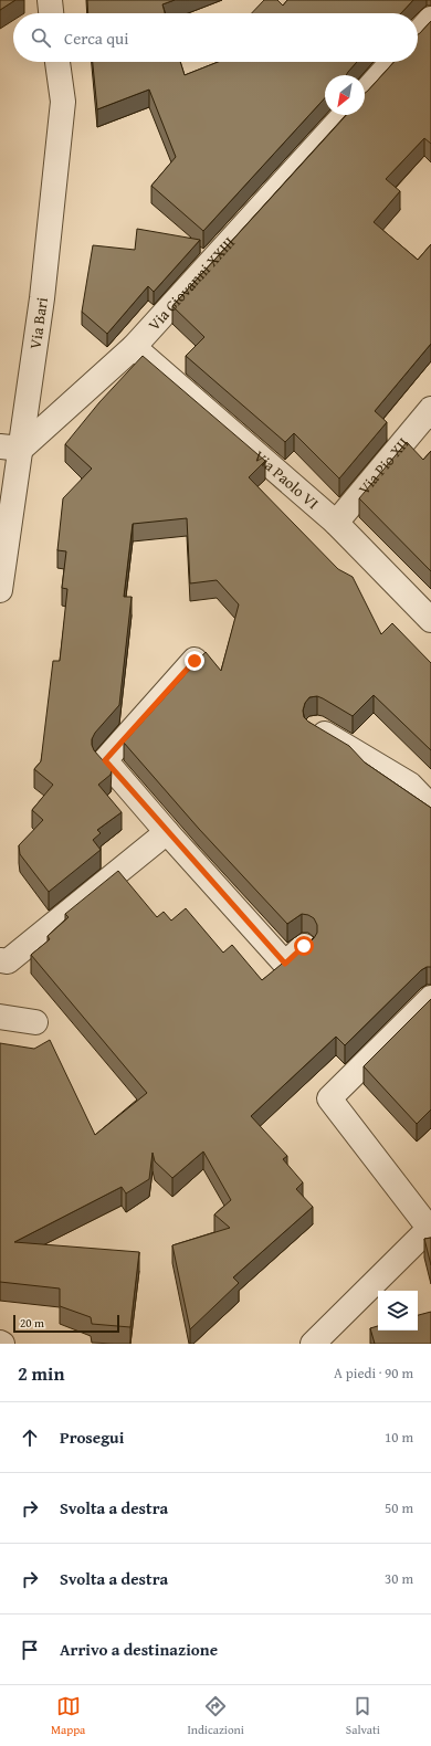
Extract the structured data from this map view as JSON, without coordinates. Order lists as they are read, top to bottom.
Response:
{
  "streets": {
    "street": [
      "Via Giovanni XXIII",
      "Via Bari",
      "Via Pio XII",
      "Via Paolo VI"
    ]
  },
  "crossings": [
    ["Via Giovanni XXIII", "Via Bari"],
    ["Via Giovanni XXIII", "Via Paolo VI"],
    ["Via Pio XII", "Via Paolo VI"]
  ],
  "scale_bar": "20 m",
  "north": "bottom left",
  "page": {
    "search": "Cerca qui",
    "scale": "20 m",
    "heading": ["2 min", "A piedi · 90 m"],
    "list": [
      ["Prosegui", "10 m"],
      ["Svolta a destra", "50 m"],
      ["Svolta a destra", "30 m"],
      "Arrivo a destinazione"
    ],
    "nav": ["Mappa", "Indicazioni", "Salvati"]
  }
}
